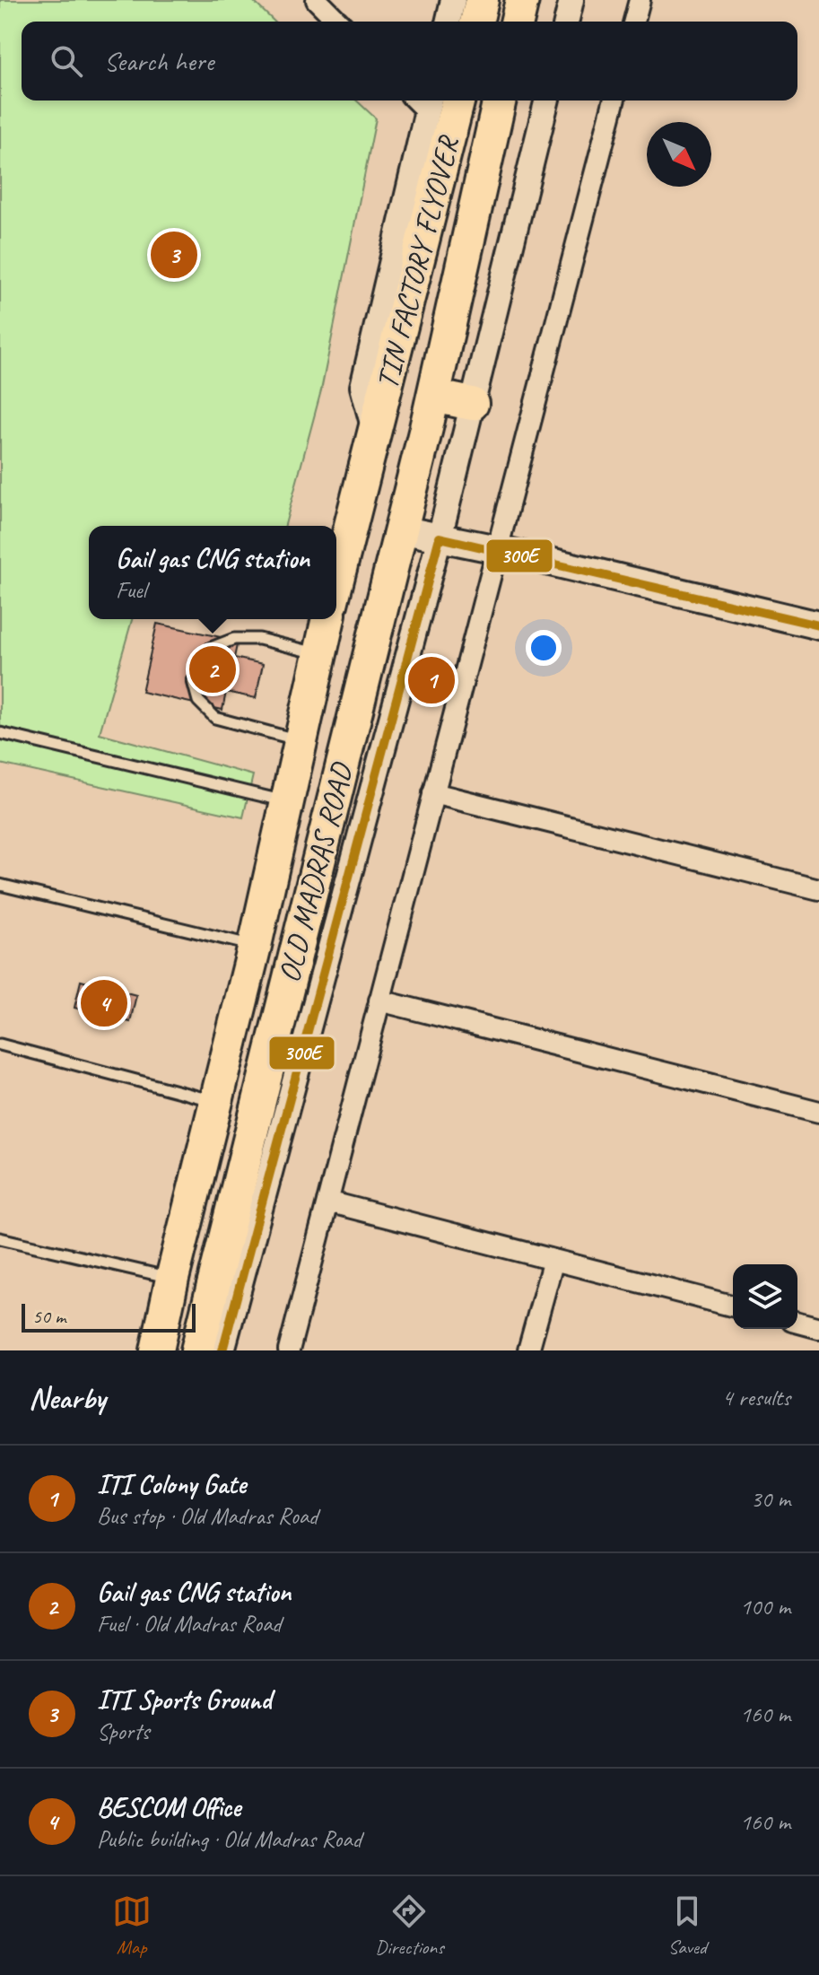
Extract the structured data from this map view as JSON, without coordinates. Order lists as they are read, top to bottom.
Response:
{
  "streets": {
    "highway": ["TIN FACTORY FLYOVER", "OLD MADRAS ROAD"]
  },
  "crossings": [
    ["TIN FACTORY FLYOVER", "OLD MADRAS ROAD"]
  ],
  "lines": ["transit line 300E"],
  "scale_bar": "50 m",
  "north": "bottom right",
  "page": {
    "search": "Search here",
    "pins": [
      "3",
      "2",
      "1",
      "4"
    ],
    "popup": ["Gail gas CNG station", "Fuel"],
    "scale": "50 m",
    "heading": ["Nearby", "4 results"],
    "list": [
      {
        "mark": "1",
        "name": "ITI Colony Gate",
        "note": "Bus stop · Old Madras Road",
        "value": "30 m"
      },
      {
        "mark": "2",
        "name": "Gail gas CNG station",
        "note": "Fuel · Old Madras Road",
        "value": "100 m"
      },
      {
        "mark": "3",
        "name": "ITI Sports Ground",
        "note": "Sports",
        "value": "160 m"
      },
      {
        "mark": "4",
        "name": "BESCOM Office",
        "note": "Public building · Old Madras Road",
        "value": "160 m"
      }
    ],
    "nav": ["Map", "Directions", "Saved"]
  }
}
